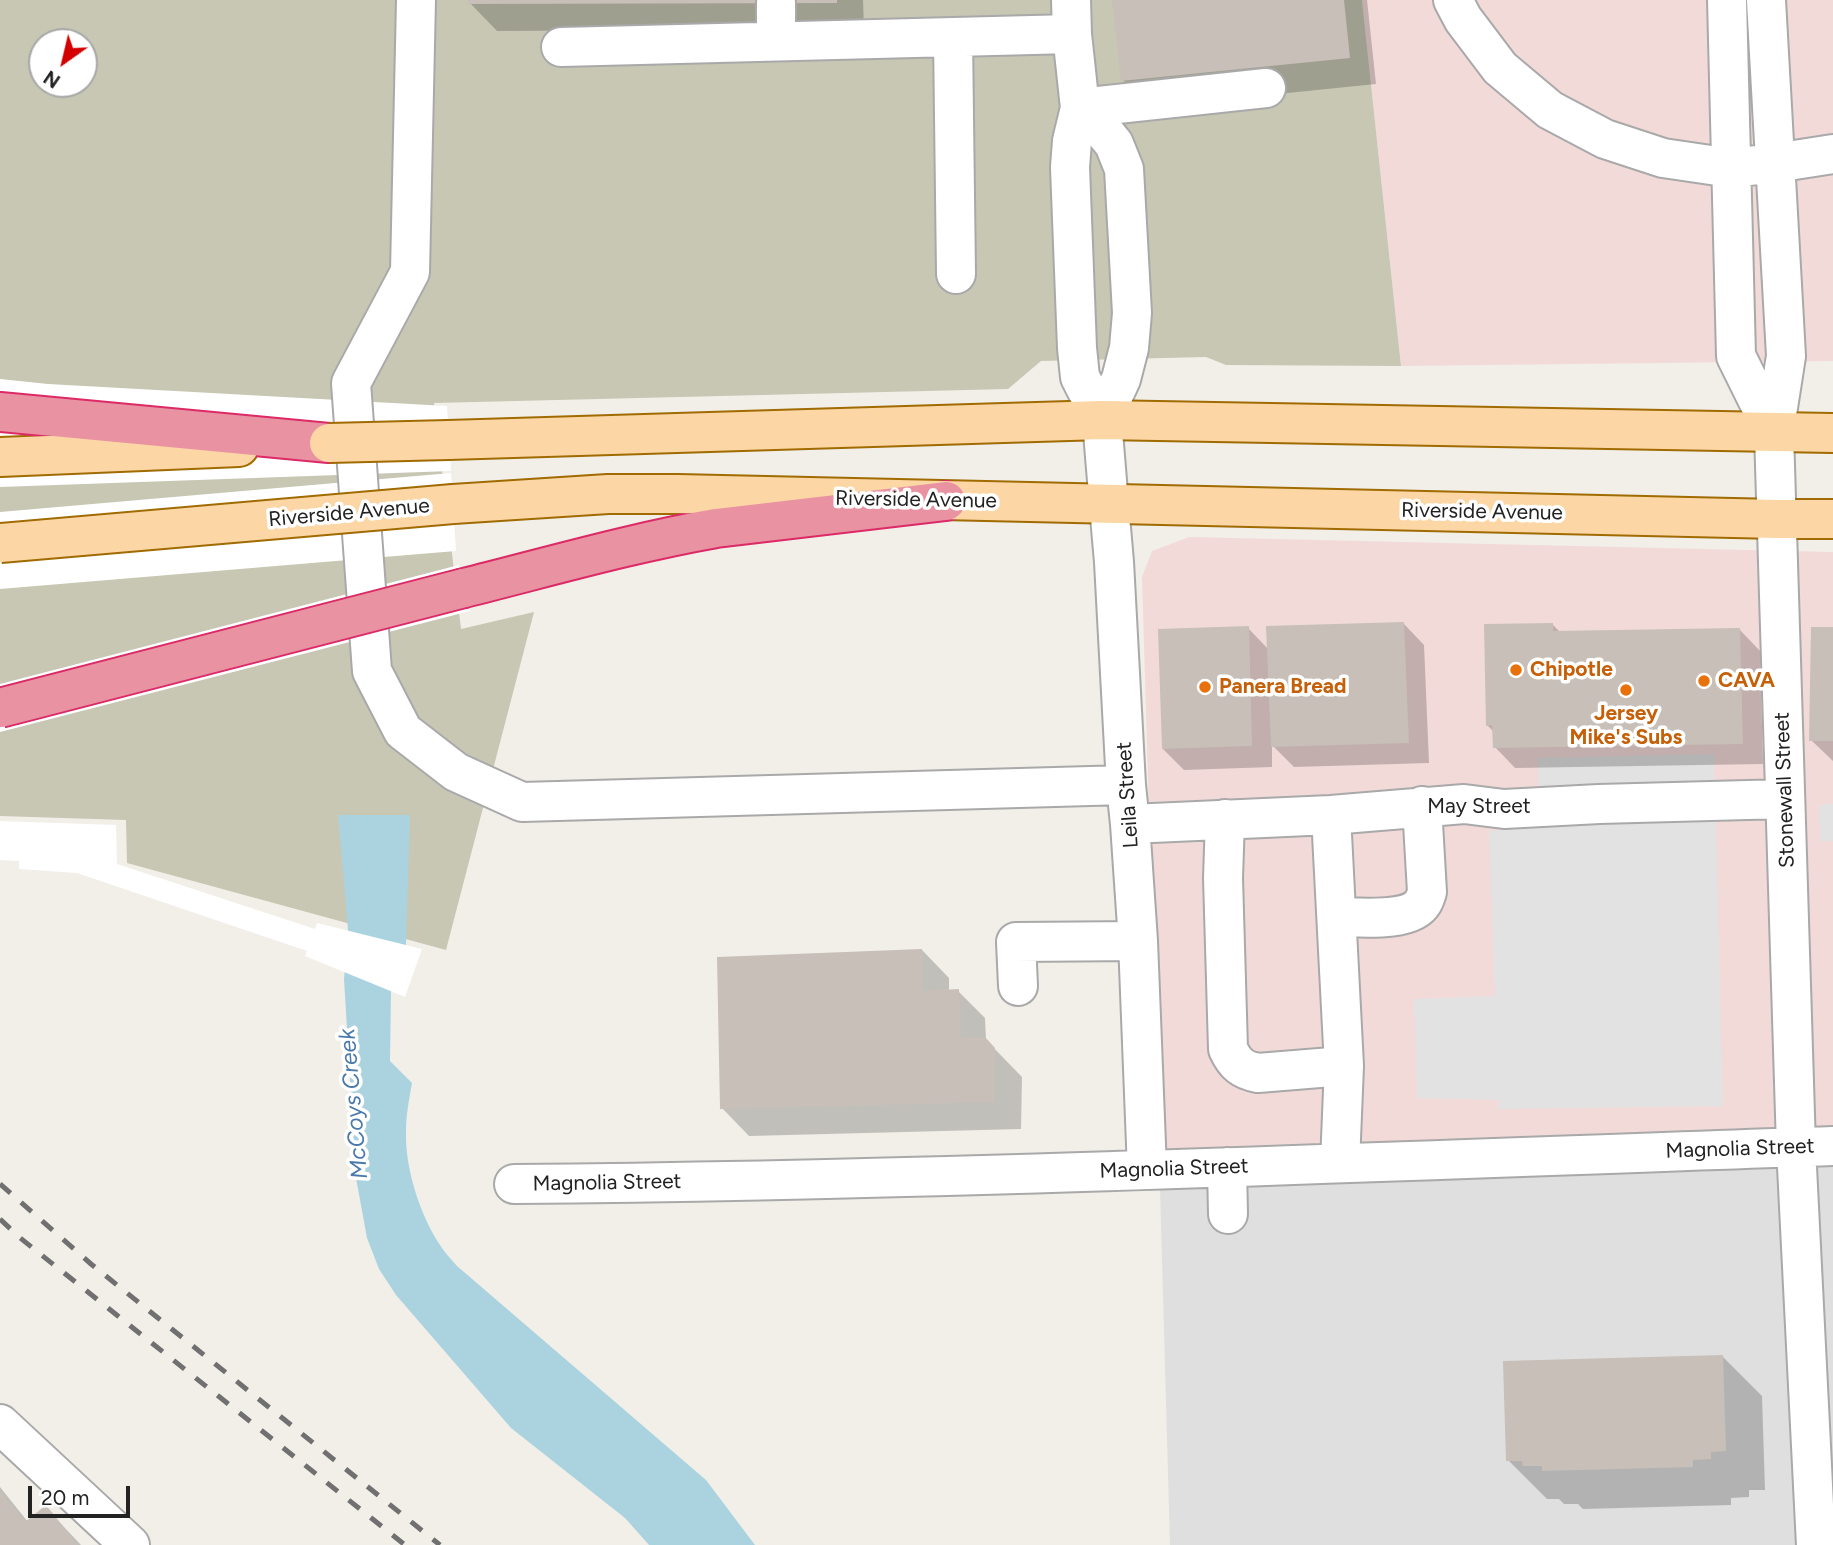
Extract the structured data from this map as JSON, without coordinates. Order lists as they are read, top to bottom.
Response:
{
  "streets": {
    "main road": ["Riverside Avenue"],
    "street": [
      "Stonewall Street",
      "Leila Street",
      "May Street",
      "Magnolia Street"
    ]
  },
  "crossings": [
    ["Riverside Avenue", "Stonewall Street"],
    ["Riverside Avenue", "Leila Street"],
    ["Stonewall Street", "May Street"],
    ["Stonewall Street", "Magnolia Street"],
    ["Leila Street", "May Street"],
    ["Leila Street", "Magnolia Street"]
  ],
  "water": ["McCoys Creek"],
  "places": [
    "Chipotle",
    "CAVA",
    "Panera Bread",
    "Jersey Mike's Subs"
  ],
  "scale_bar": "20 m",
  "north": "bottom left"
}
